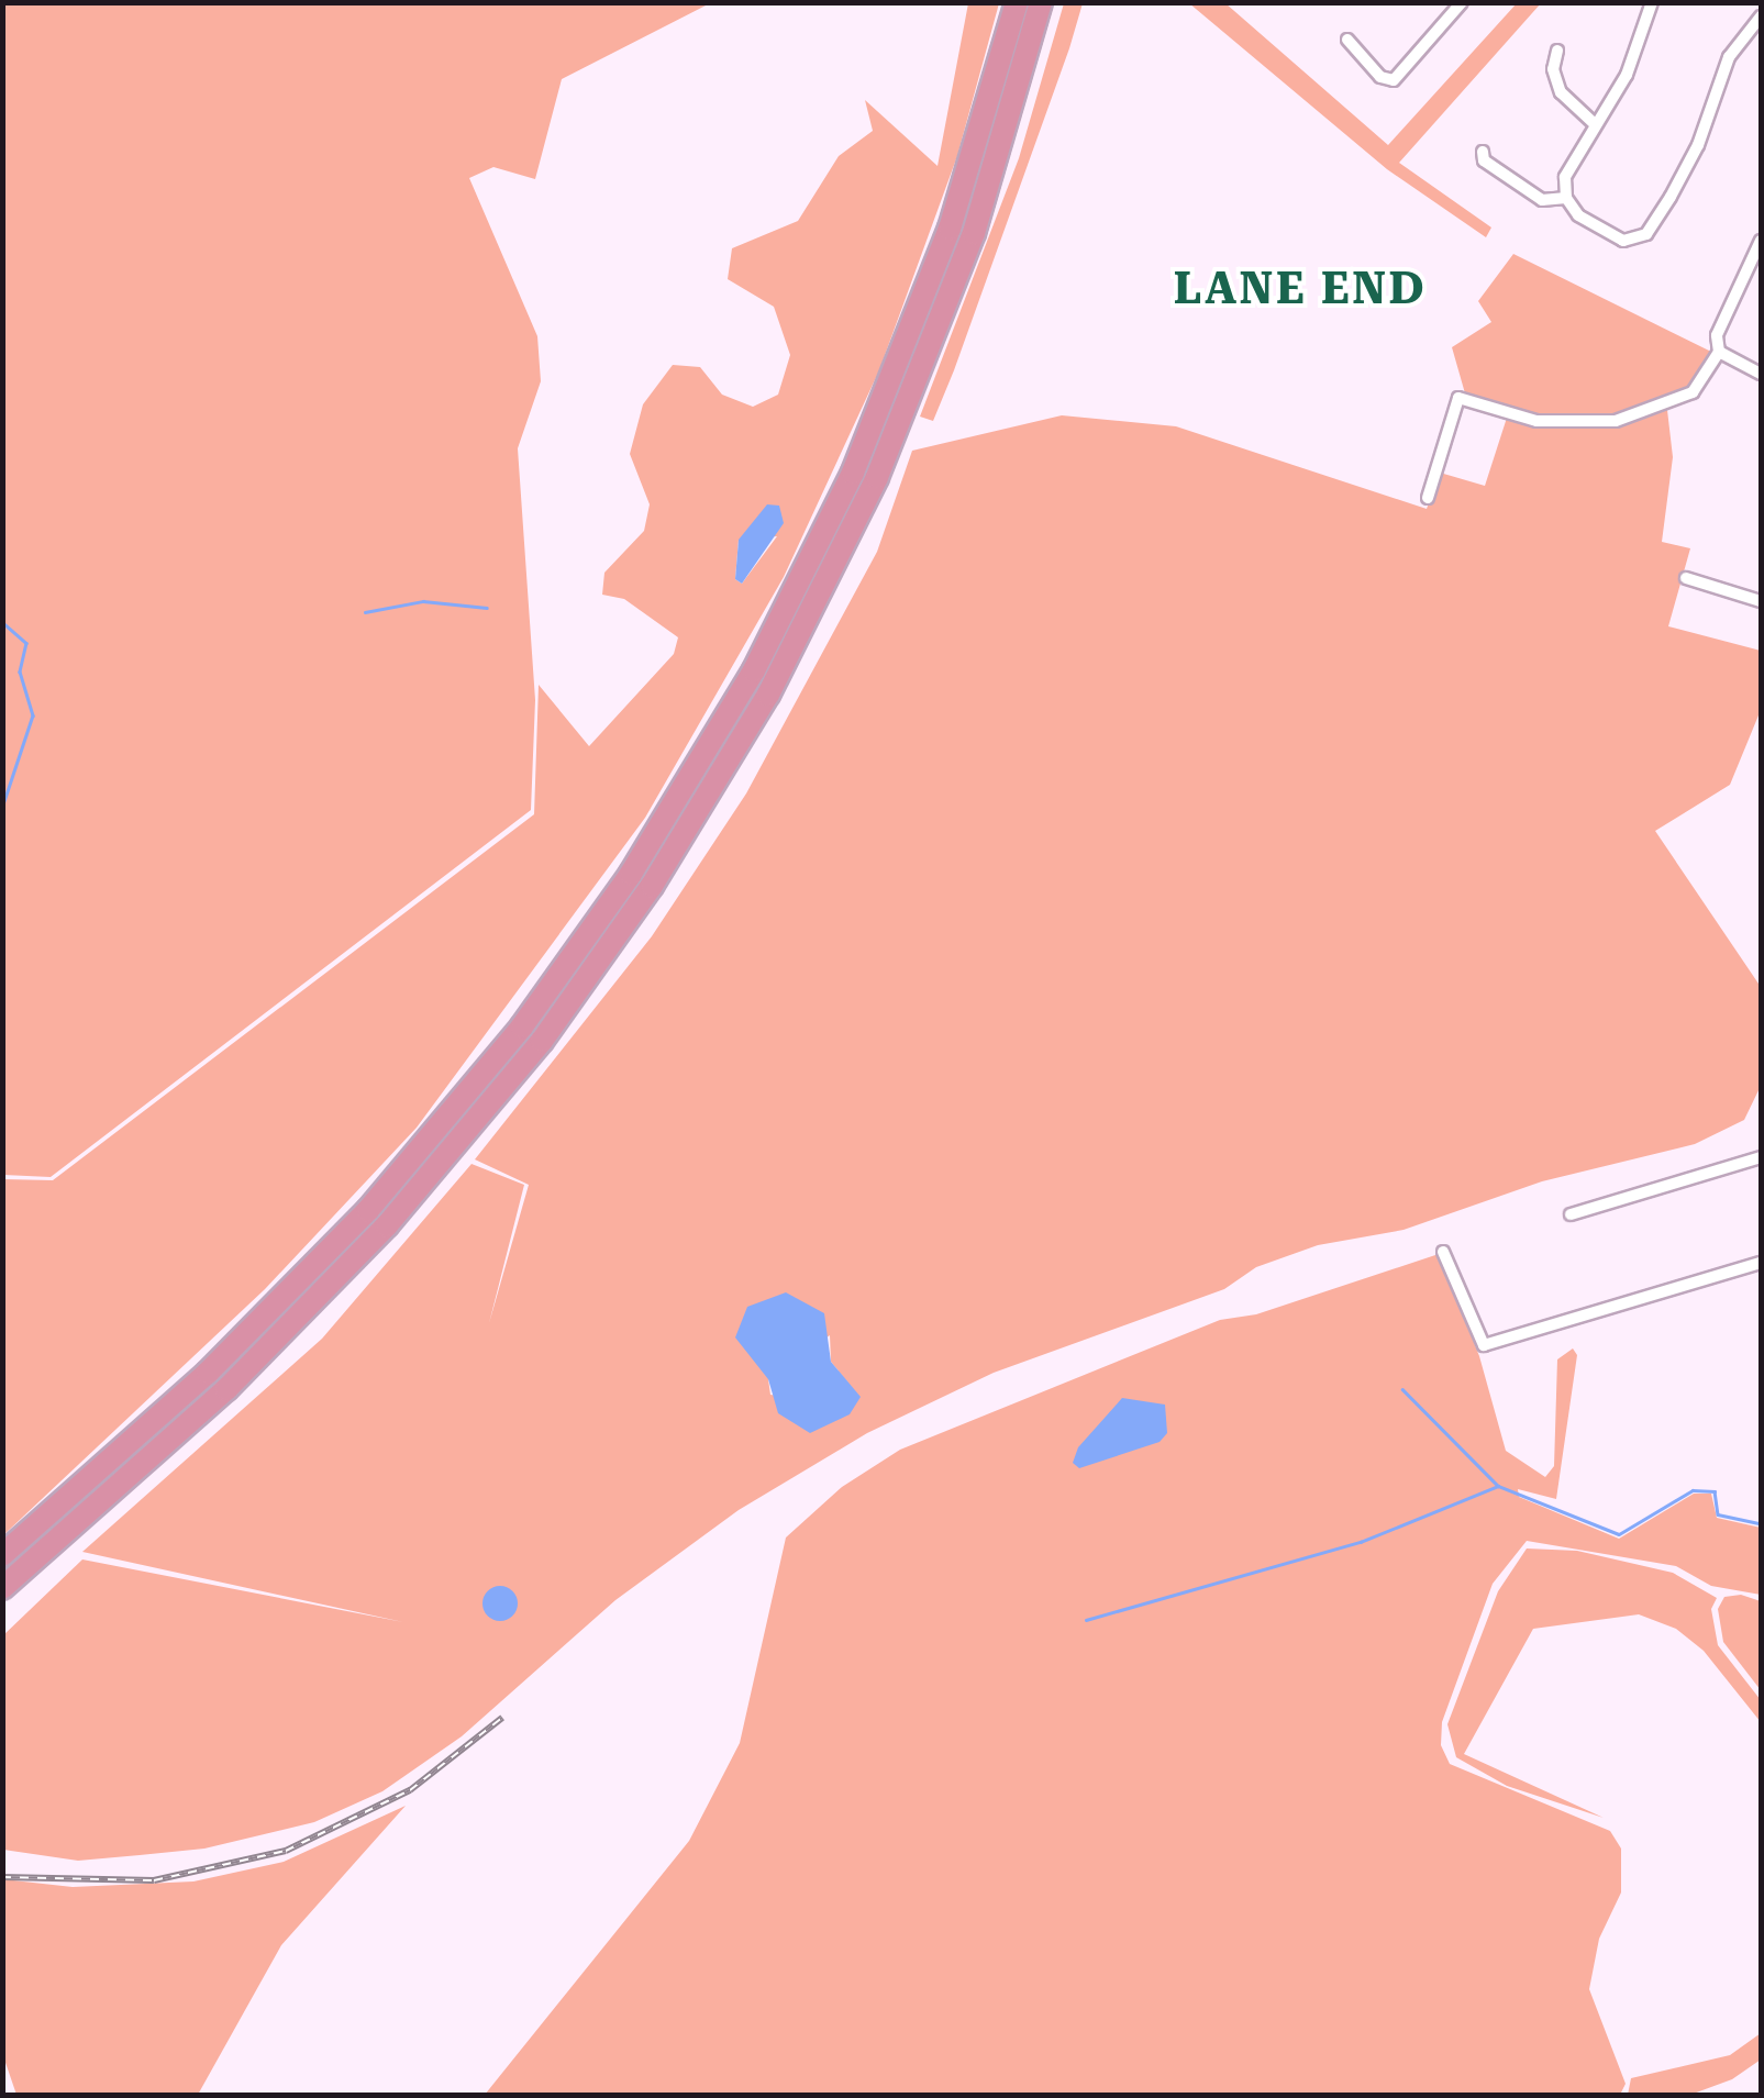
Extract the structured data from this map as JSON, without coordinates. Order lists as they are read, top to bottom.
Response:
{
  "districts": ["LANE END"]
}
